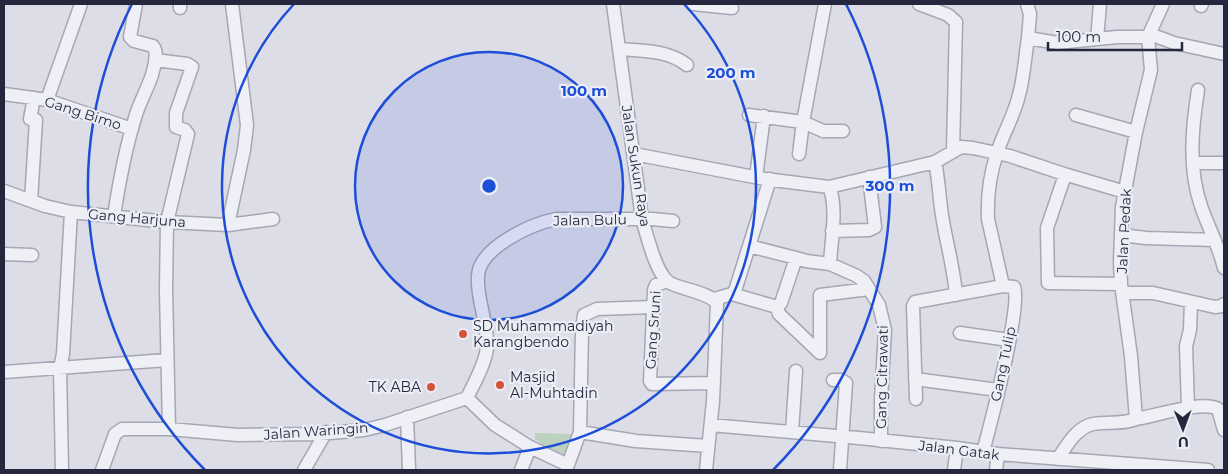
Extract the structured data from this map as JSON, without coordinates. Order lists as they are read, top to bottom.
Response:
{
  "streets": {
    "street": [
      "Gang Bimo",
      "Jalan Sukun Raya",
      "Gang Harjuna",
      "Jalan Bulu",
      "Jalan Pedak",
      "Gang Sruni",
      "Gang Tulip",
      "Gang Citrawati",
      "Jalan Waringin",
      "Jalan Gatak"
    ]
  },
  "crossings": [
    ["Jalan Sukun Raya", "Jalan Bulu"],
    ["Jalan Sukun Raya", "Gang Sruni"],
    ["Jalan Bulu", "Jalan Waringin"],
    ["Gang Tulip", "Jalan Gatak"],
    ["Gang Citrawati", "Jalan Gatak"]
  ],
  "places": ["SD Muhammadiyah Karangbendo", "Masjid Al-Muhtadin", "TK ABA"],
  "scale_bar": "100 m",
  "north": "bottom",
  "rings": ["200 m", "100 m", "300 m"]
}
